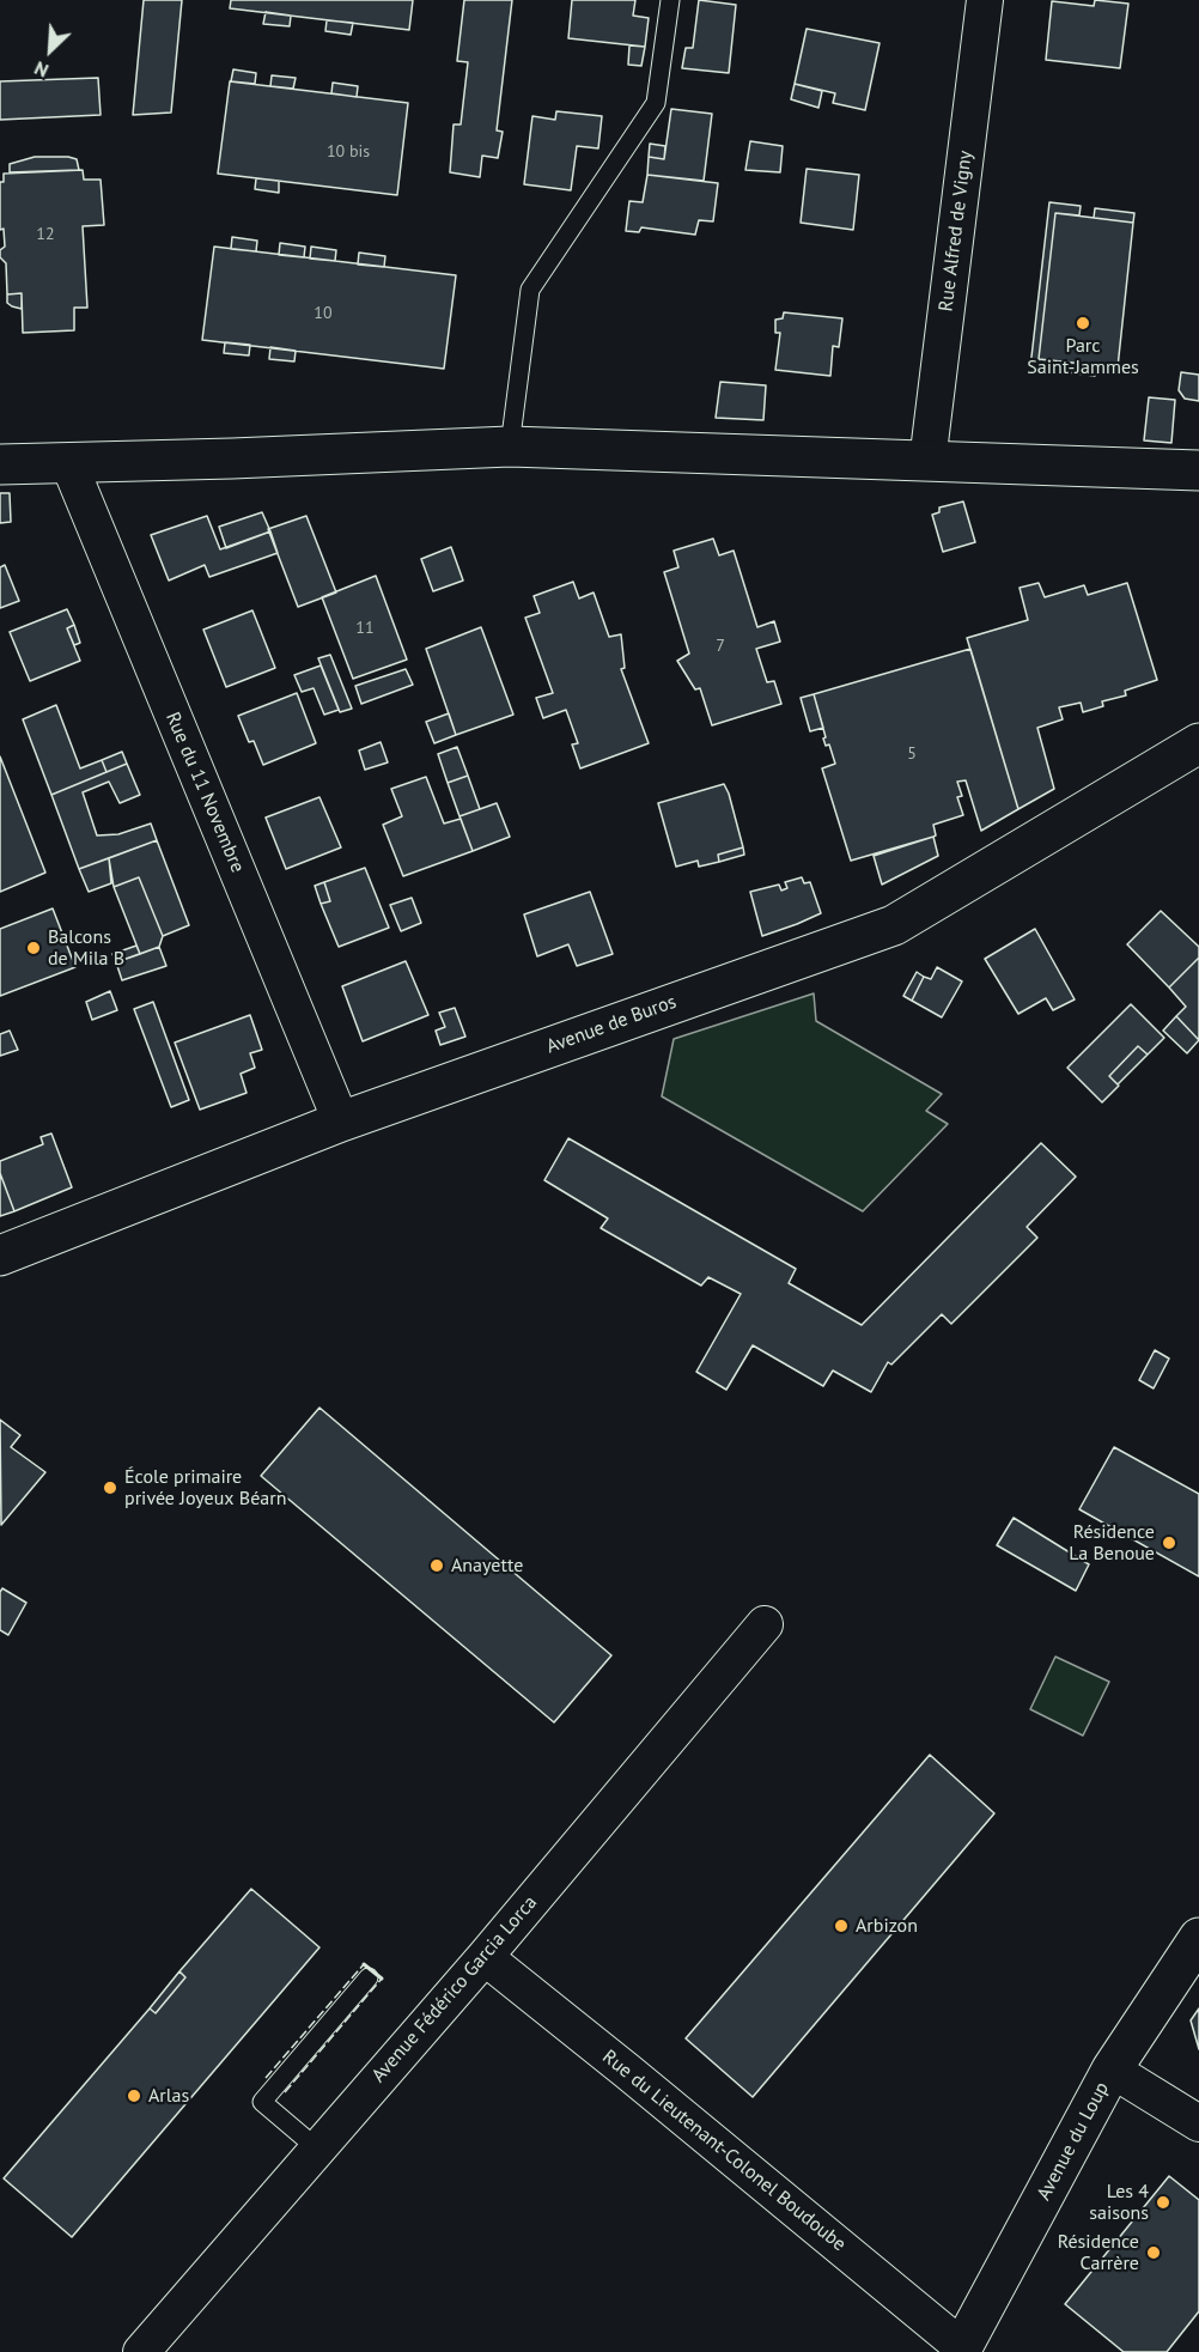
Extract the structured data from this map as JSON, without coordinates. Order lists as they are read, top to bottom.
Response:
{
  "streets": {
    "street": [
      "Rue Alfred de Vigny",
      "Rue du 11 Novembre",
      "Avenue de Buros",
      "Avenue Fédérico Garcia Lorca",
      "Avenue du Loup",
      "Rue du Lieutenant-Colonel Boudoube"
    ]
  },
  "crossings": [
    ["Rue du 11 Novembre", "Avenue de Buros"],
    ["Avenue Fédérico Garcia Lorca", "Rue du Lieutenant-Colonel Boudoube"],
    ["Avenue du Loup", "Rue du Lieutenant-Colonel Boudoube"]
  ],
  "places": [
    "Parc Saint-Jammes",
    "Balcons de Mila B",
    "École primaire privée Joyeux Béarn",
    "Résidence La Benoue",
    "Anayette",
    "Arbizon",
    "Arlas",
    "Les 4 saisons",
    "Résidence Carrère"
  ],
  "house_numbers": [
    "10 bis",
    "12",
    "10",
    "11",
    "7",
    "5"
  ],
  "north": "bottom left"
}
